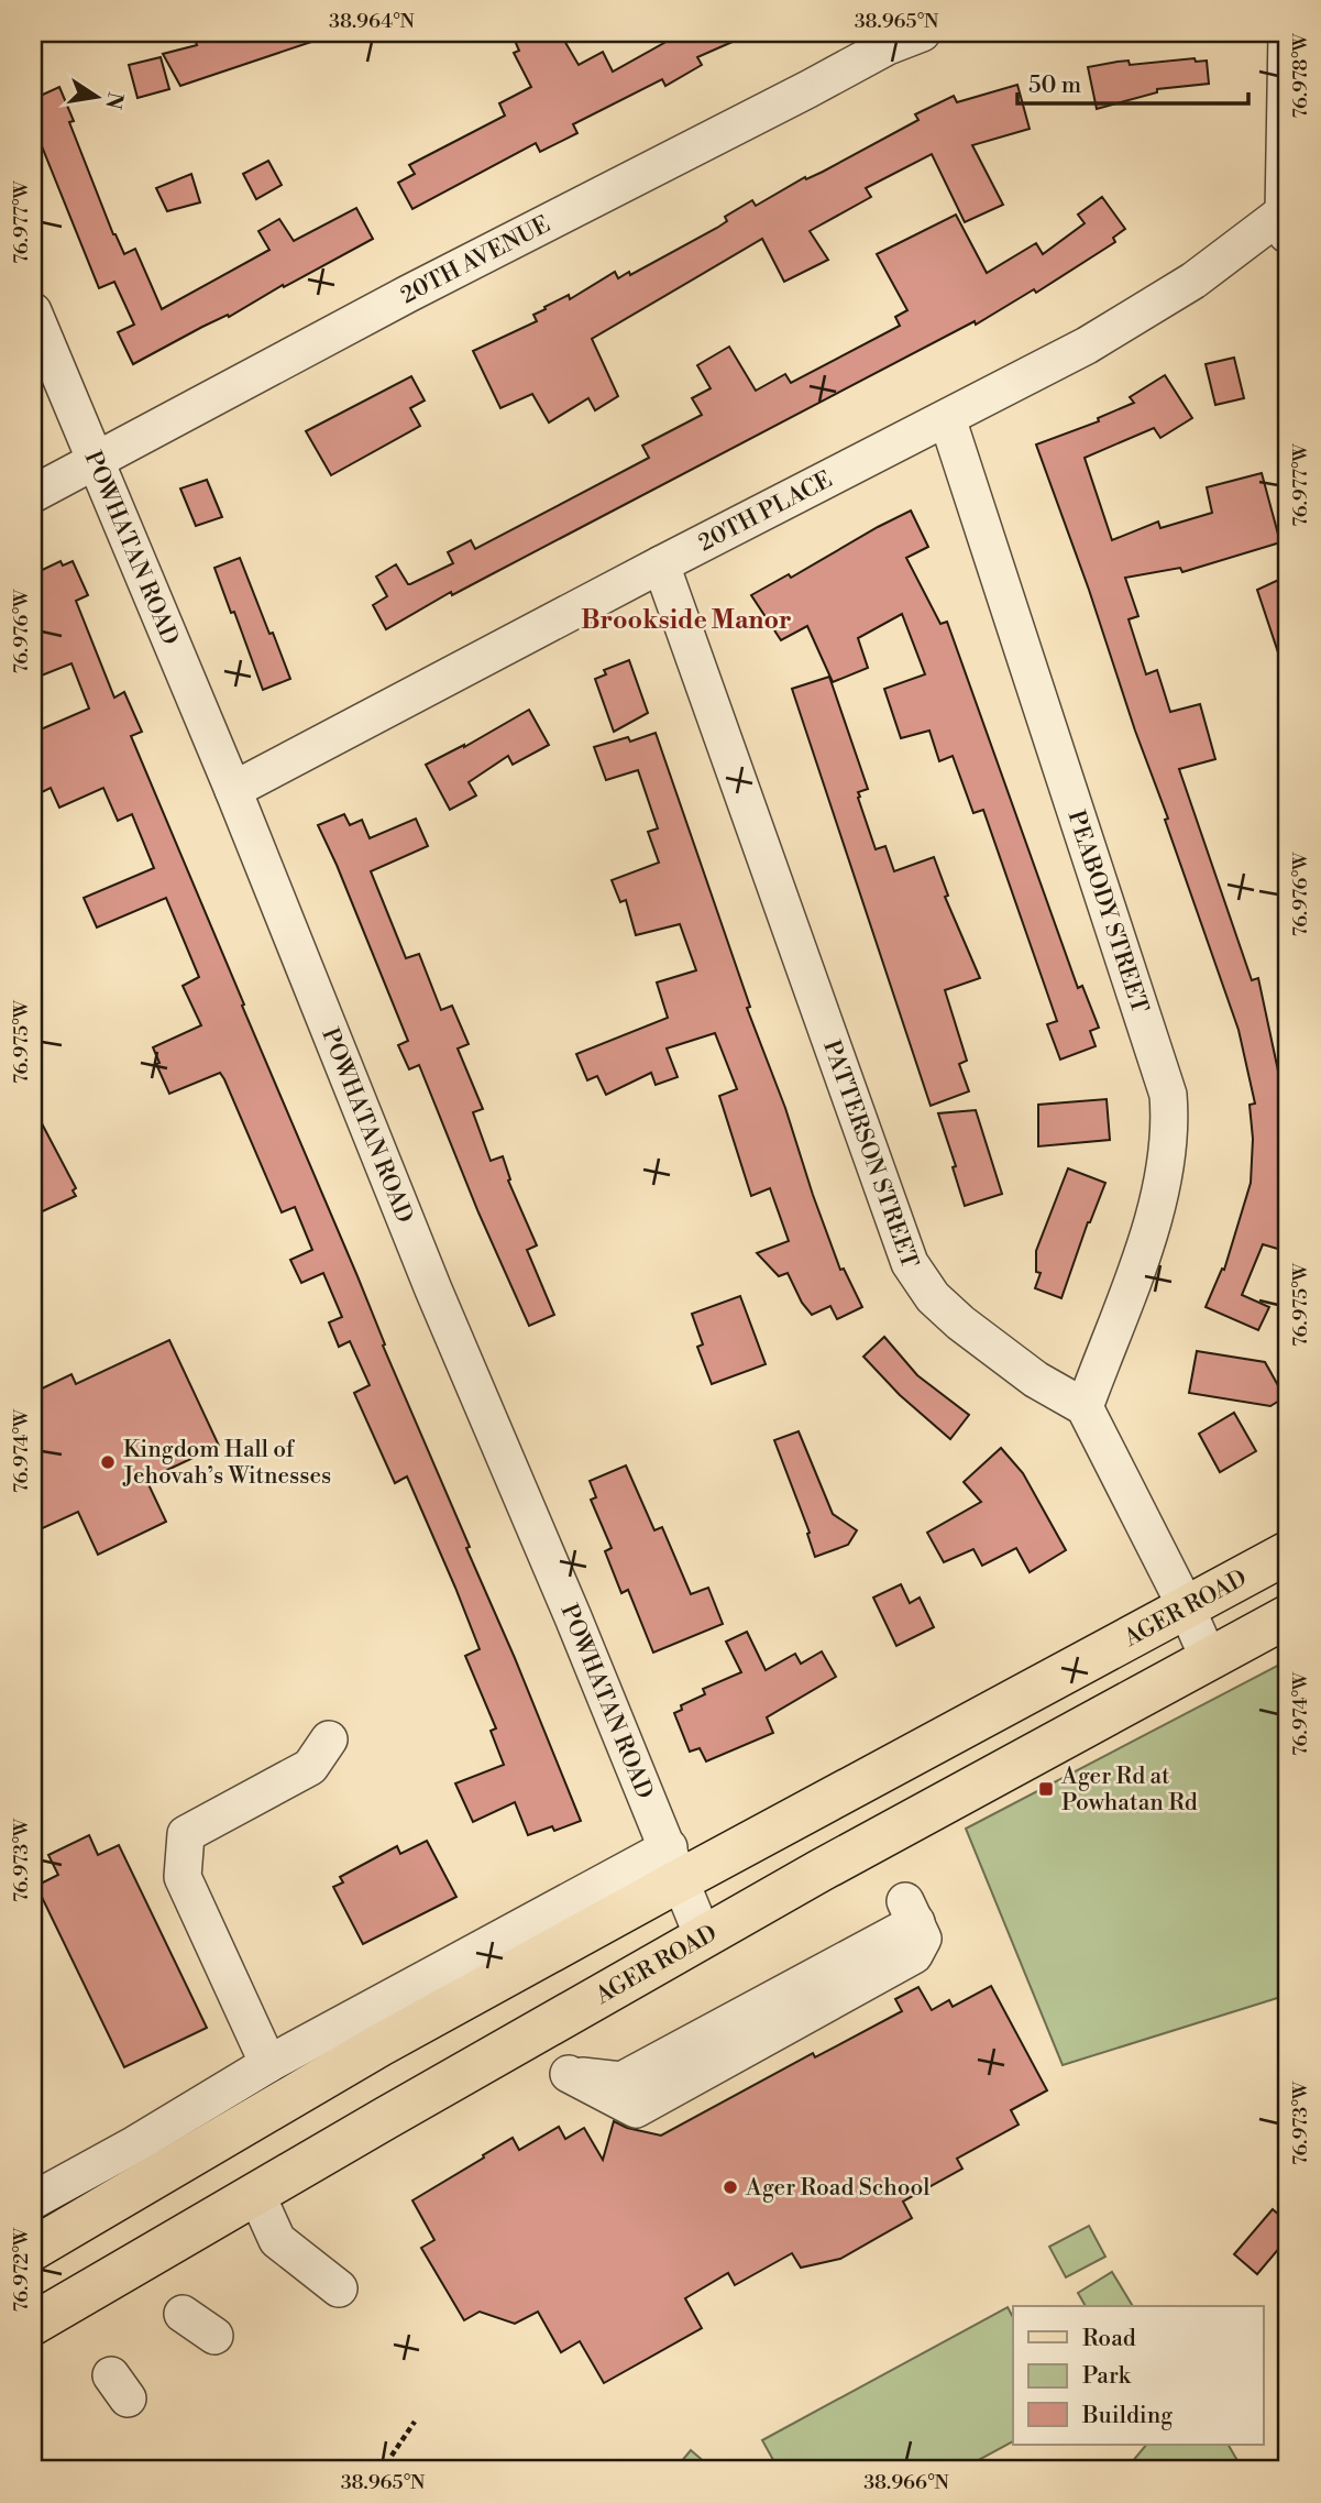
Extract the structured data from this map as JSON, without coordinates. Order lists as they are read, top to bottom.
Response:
{
  "streets": {
    "main road": ["AGER ROAD"],
    "street": [
      "20TH AVENUE",
      "20TH PLACE",
      "POWHATAN ROAD",
      "PEABODY STREET",
      "PATTERSON STREET"
    ]
  },
  "crossings": [
    ["20TH AVENUE", "POWHATAN ROAD"],
    ["20TH PLACE", "POWHATAN ROAD"],
    ["20TH PLACE", "PEABODY STREET"],
    ["20TH PLACE", "PATTERSON STREET"],
    ["POWHATAN ROAD", "AGER ROAD"],
    ["PEABODY STREET", "PATTERSON STREET"]
  ],
  "districts": ["Brookside Manor"],
  "places": {
    "other": ["Kingdom Hall of Jehovah’s Witnesses", "Ager Road School"],
    "transit": ["Ager Rd at Powhatan Rd"]
  },
  "legend": ["Road", "Park", "Building"],
  "scale_bar": "50 m",
  "north": "right",
  "coordinates": [
    "38.964°N",
    "38.965°N",
    "76.978°W",
    "76.977°W",
    "76.976°W",
    "76.975°W",
    "76.974°W",
    "76.973°W",
    "76.972°W",
    "38.966°N"
  ]
}
